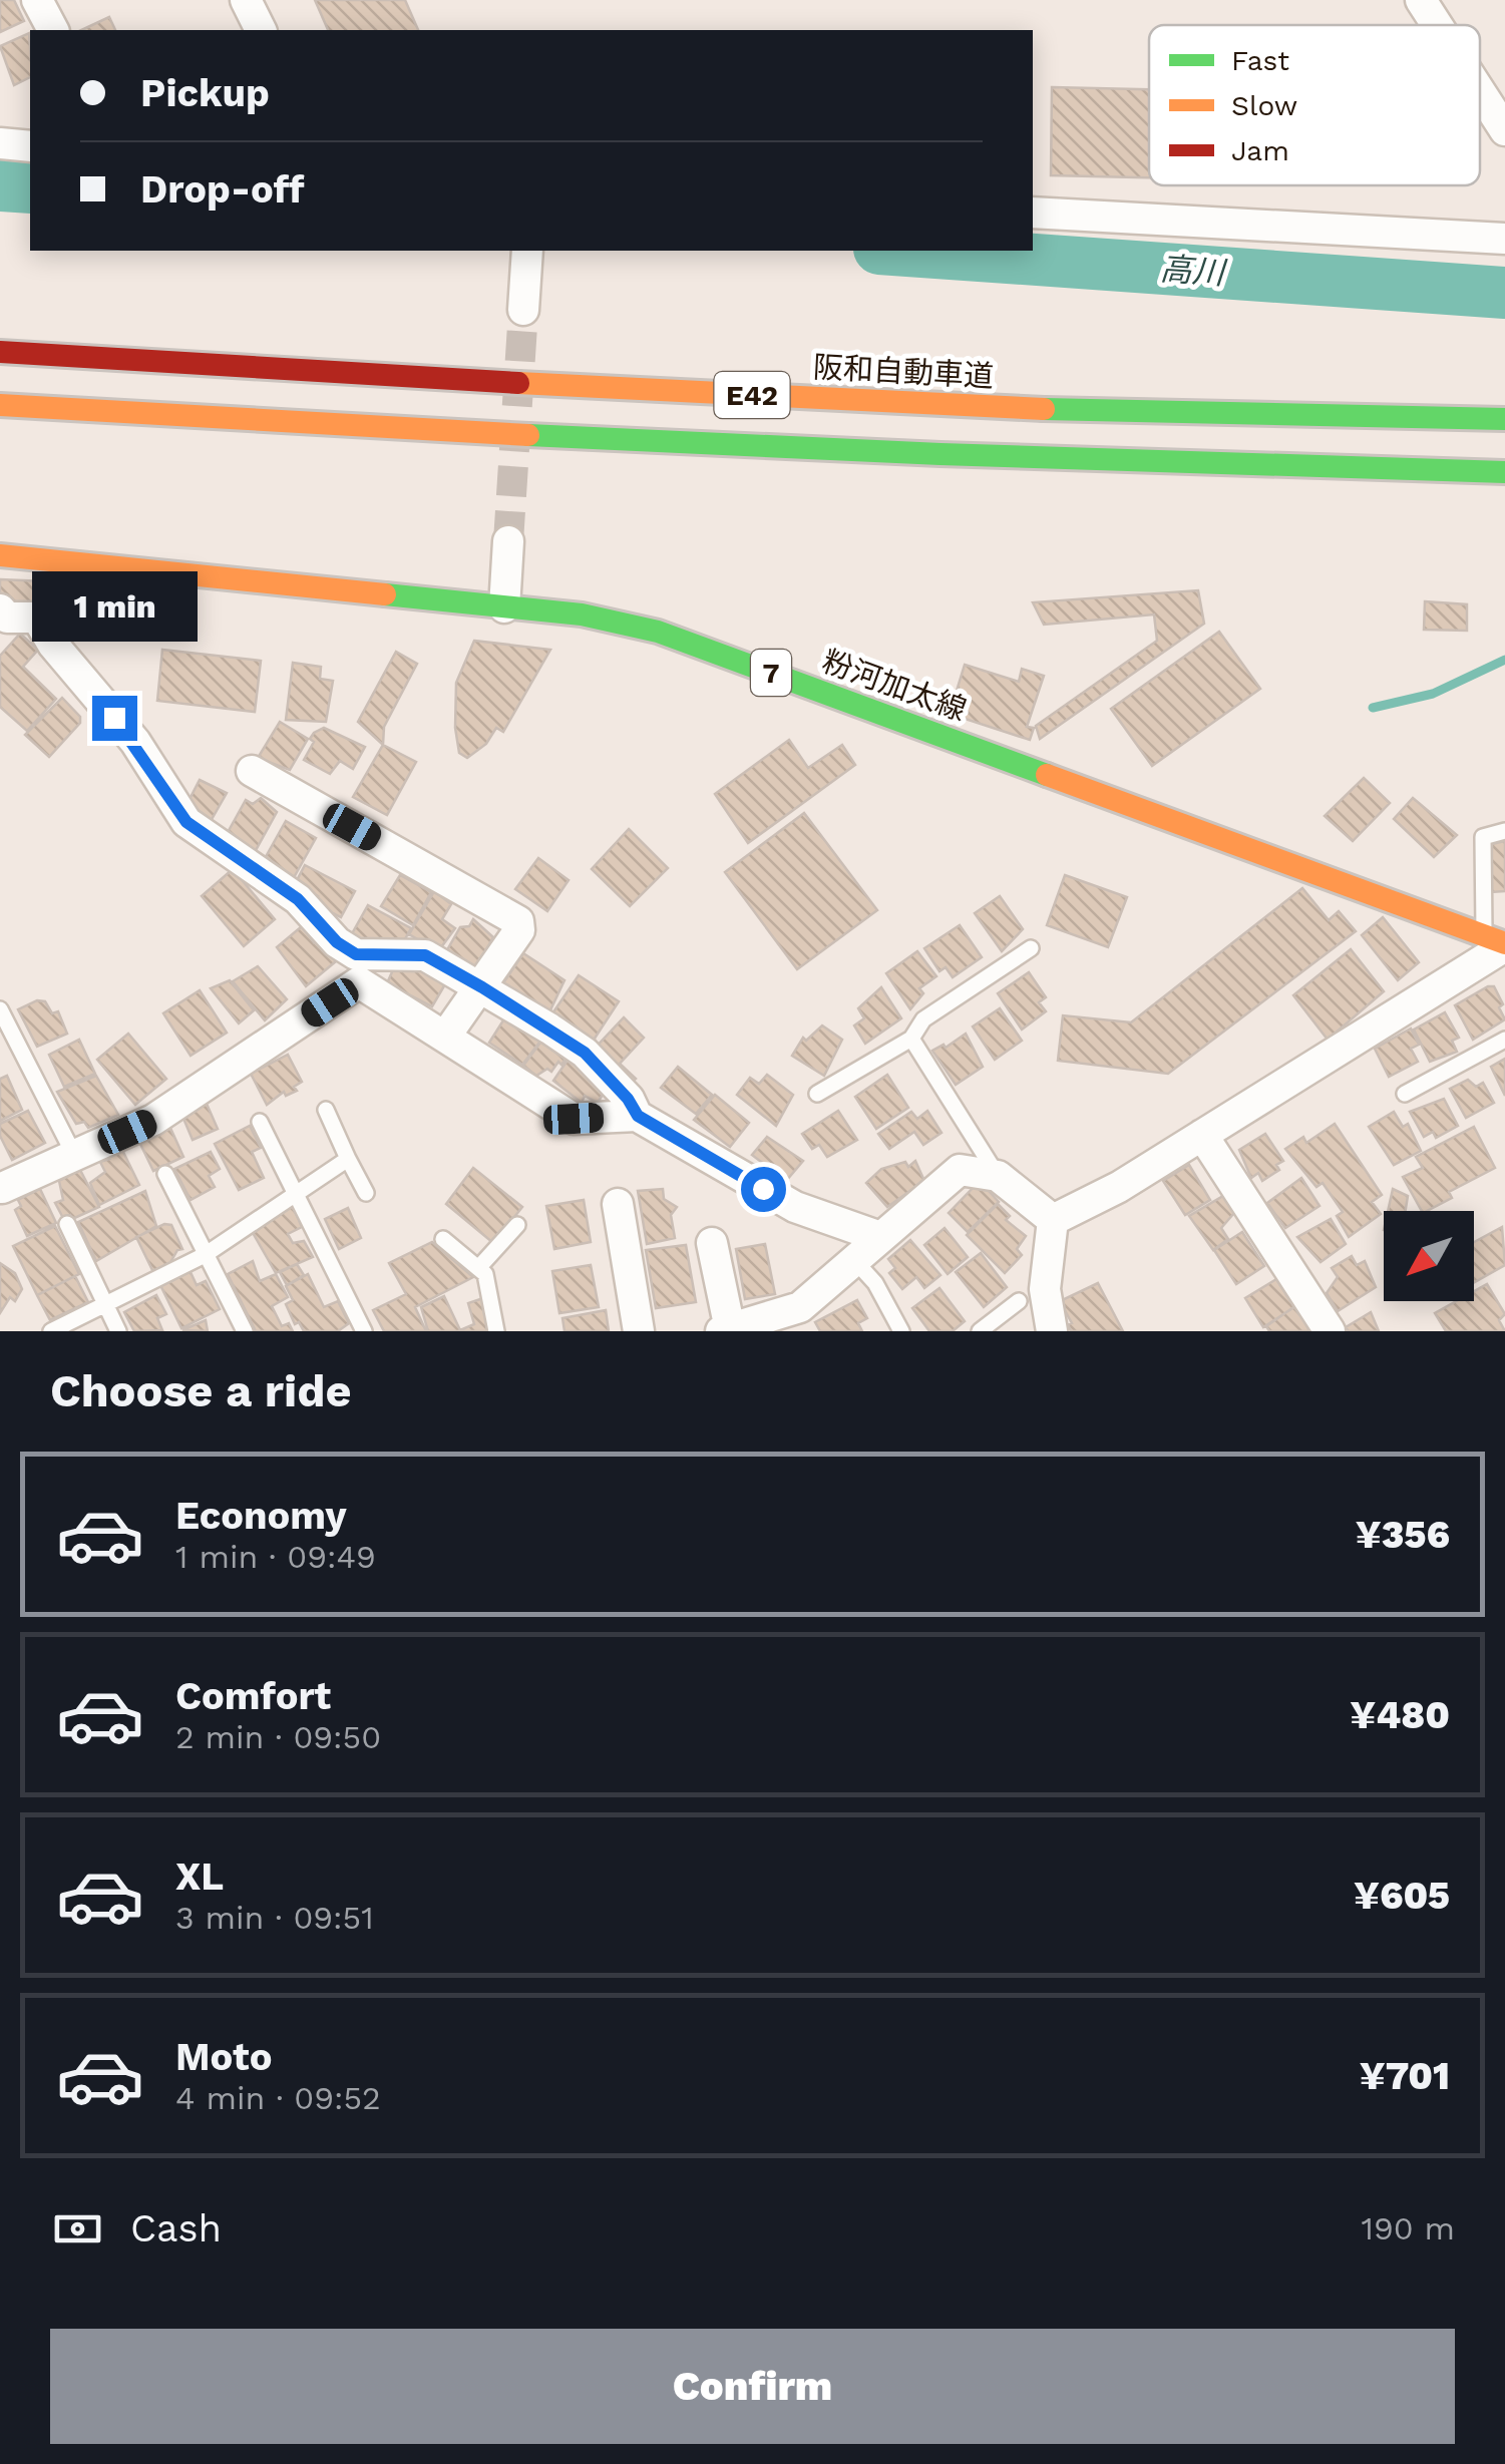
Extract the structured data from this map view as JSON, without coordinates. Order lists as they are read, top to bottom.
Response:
{
  "streets": {
    "main road": [
      "阪和自動車道",
      "E42",
      "7",
      "粉河加太線"
    ]
  },
  "water": ["高川"],
  "legend": ["Fast", "Slow", "Jam"],
  "north": "bottom left",
  "page": {
    "banner": ["Pickup", "Drop-off"],
    "bubble": "1 min",
    "heading": "Choose a ride",
    "list": [
      {
        "name": "Economy",
        "note": "1 min · 09:49",
        "value": "¥356"
      },
      {
        "name": "Comfort",
        "note": "2 min · 09:50",
        "value": "¥480"
      },
      {
        "name": "XL",
        "note": "3 min · 09:51",
        "value": "¥605"
      },
      {
        "name": "Moto",
        "note": "4 min · 09:52",
        "value": "¥701"
      }
    ],
    "pay": ["Cash", "190 m"],
    "buttons": "Confirm"
  }
}
